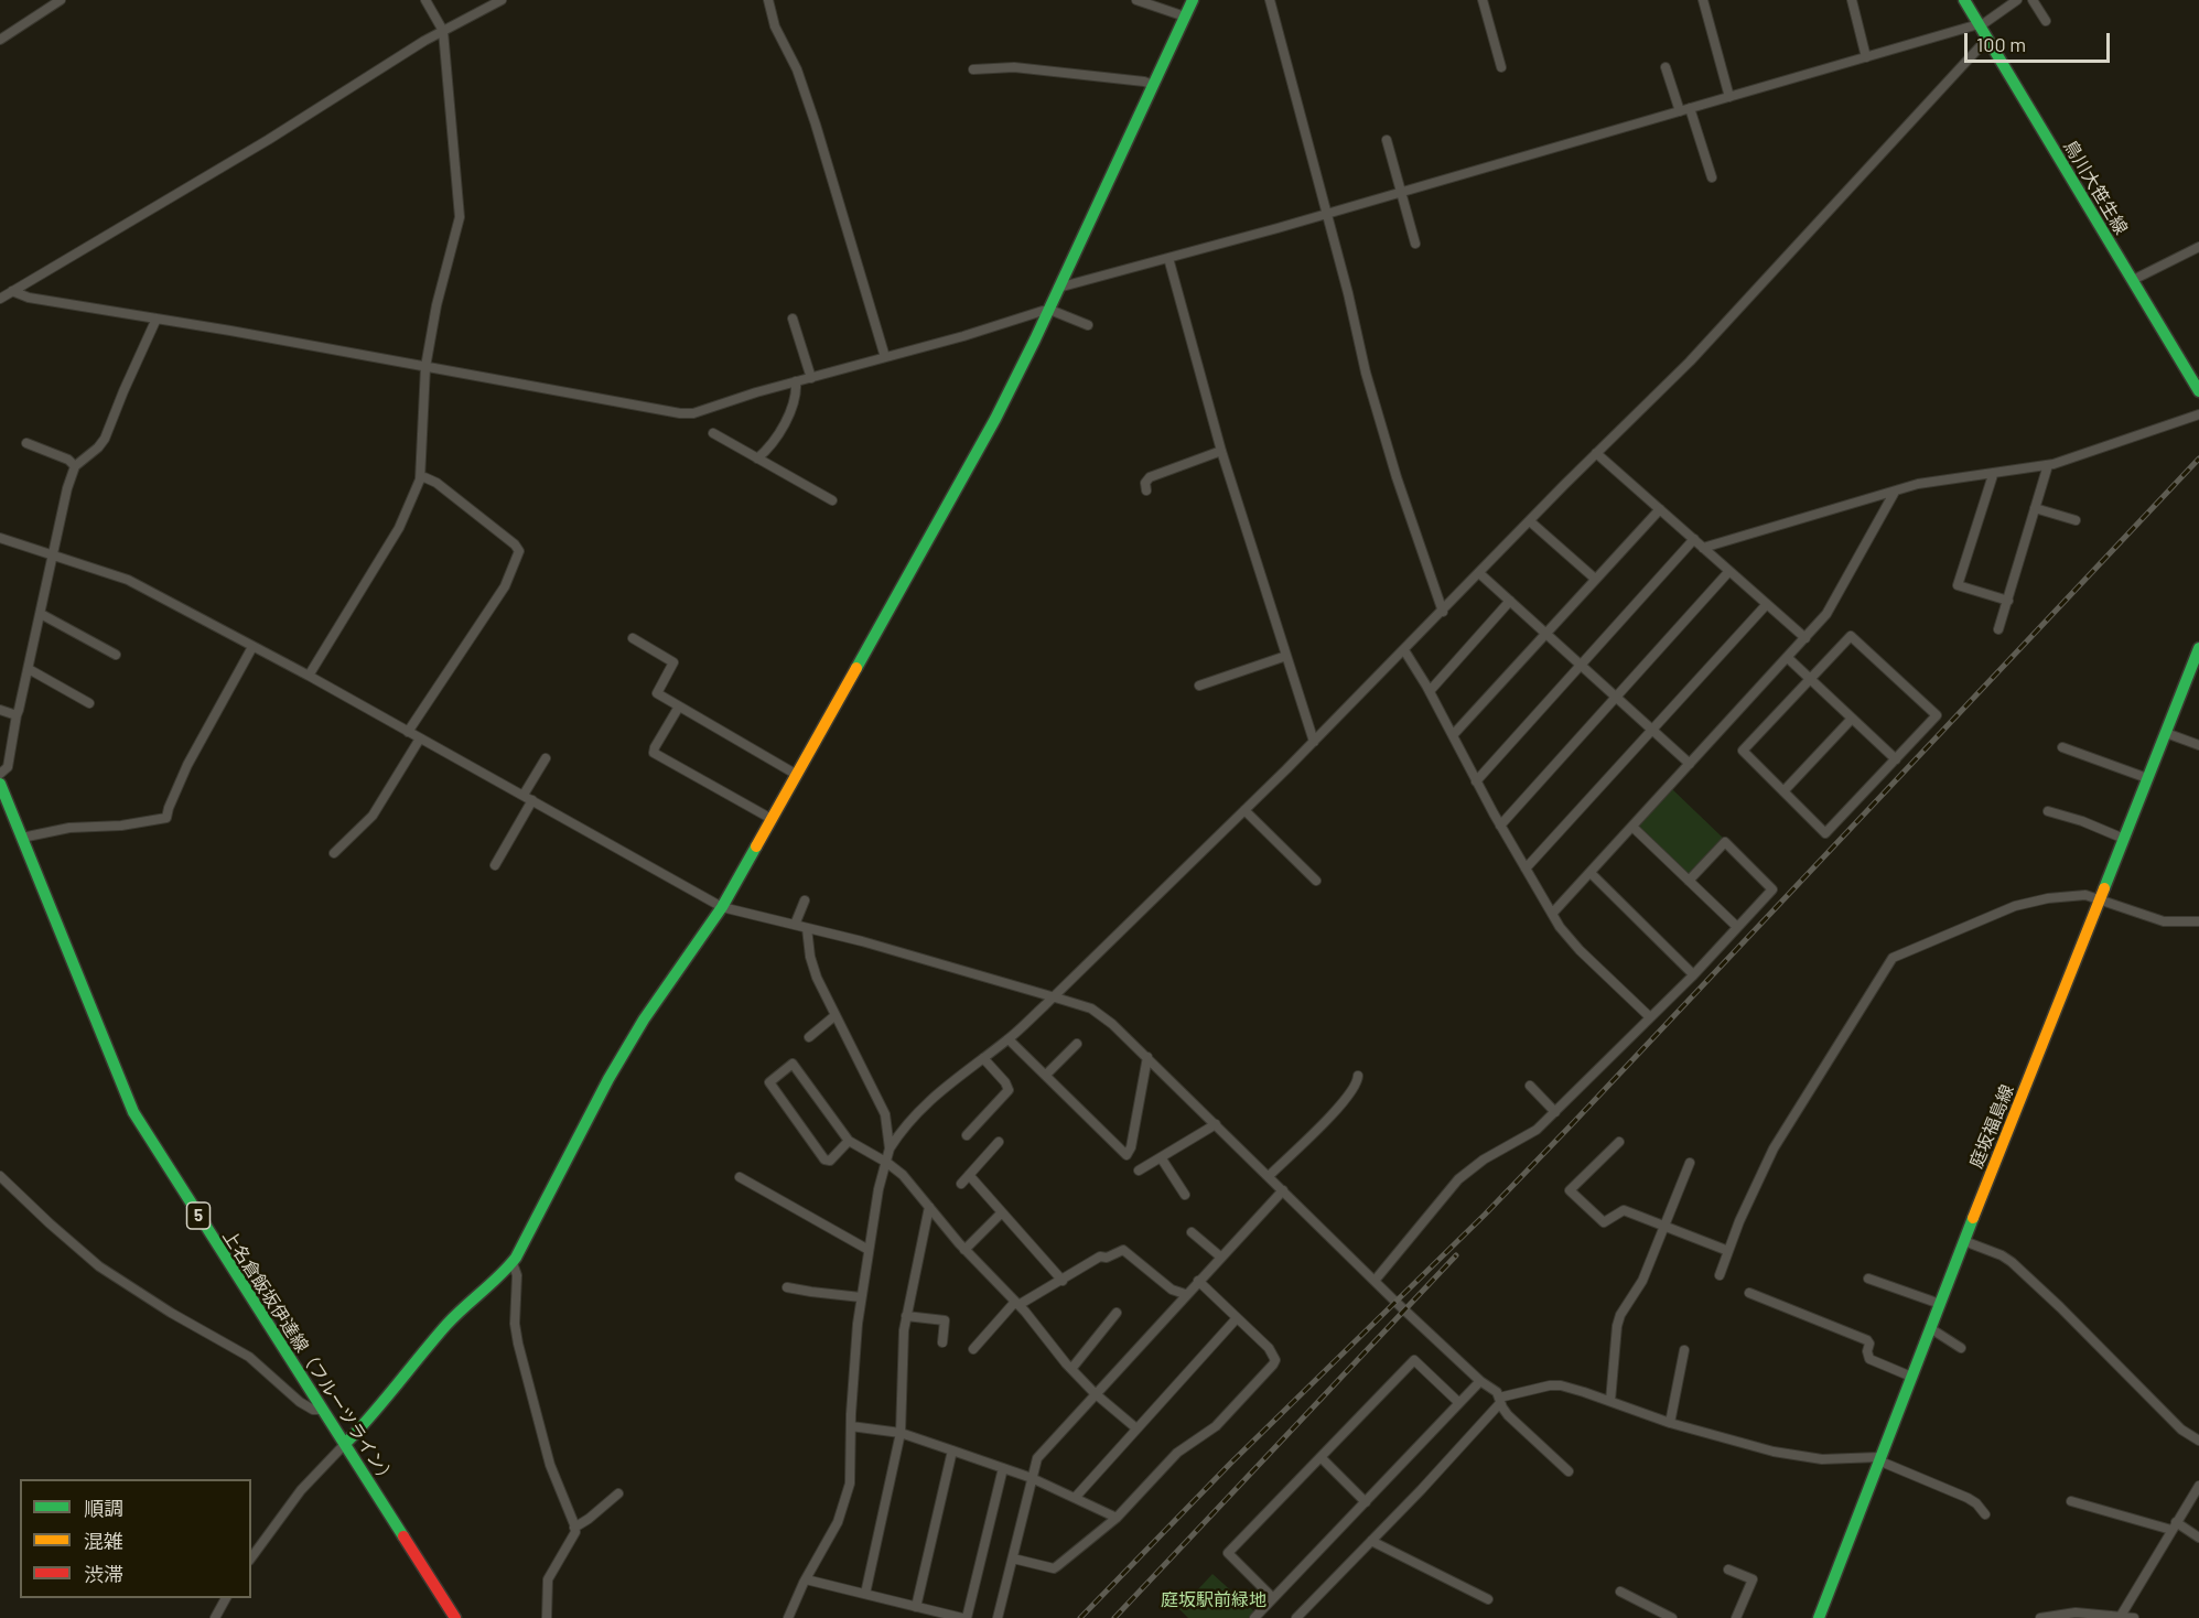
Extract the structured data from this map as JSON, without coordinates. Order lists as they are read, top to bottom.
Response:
{
  "streets": {
    "street": [
      "鳥川大笹生線",
      "庭坂福島線",
      "5",
      "上名倉飯坂伊達線（フルーツライン）"
    ]
  },
  "parks": ["庭坂駅前緑地"],
  "legend": ["順調", "混雑", "渋滞"],
  "scale_bar": "100 m"
}
